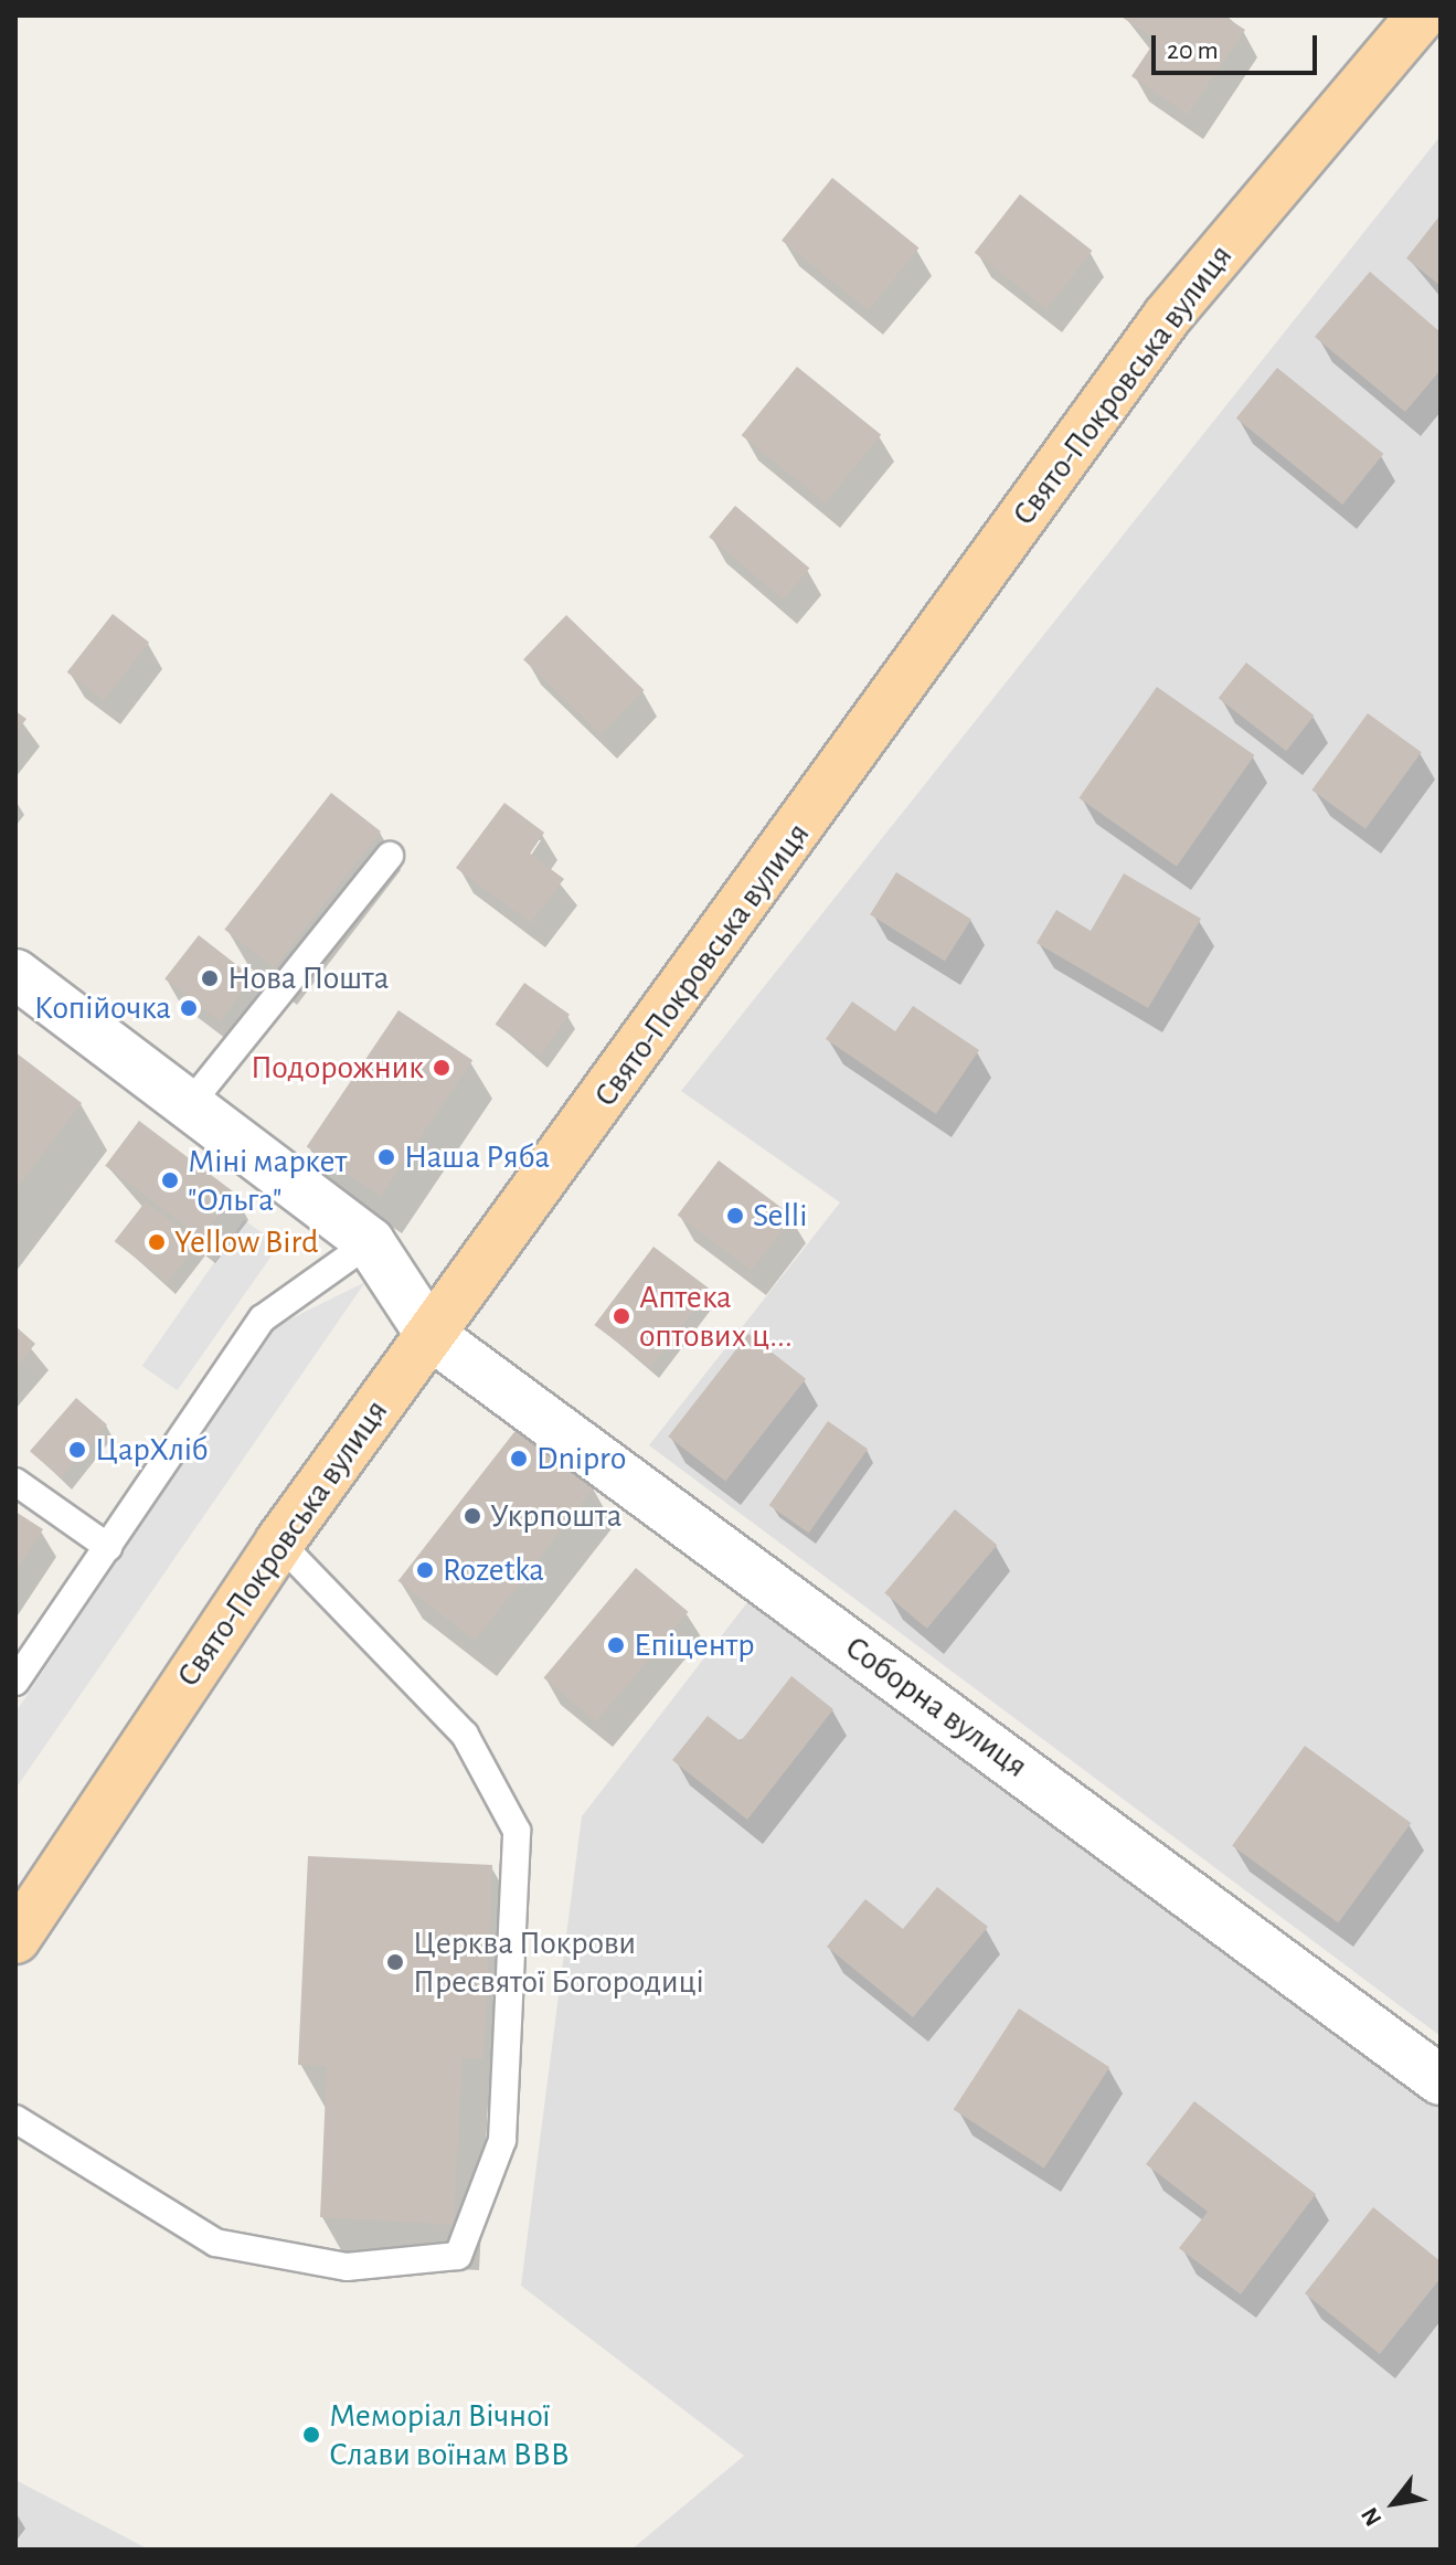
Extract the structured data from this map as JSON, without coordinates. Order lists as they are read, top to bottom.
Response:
{
  "streets": {
    "main road": ["Свято-Покровська вулиця"],
    "street": ["Соборна вулиця"]
  },
  "crossings": [
    ["Свято-Покровська вулиця", "Соборна вулиця"]
  ],
  "places": [
    "Нова Пошта",
    "Копійочка",
    "Подорожник",
    "Наша Ряба",
    "Міні маркет \"Ольга\"",
    "Selli",
    "Yellow Bird",
    "Аптека оптових ц...",
    "ЦарХліб",
    "Dnipro",
    "Укрпошта",
    "Rozetka",
    "Епіцентр",
    "Церква Покрови Пресвятої Богородиці",
    "Меморіал Вічної Слави воїнам ВВВ"
  ],
  "scale_bar": "20 m",
  "north": "bottom left"
}
